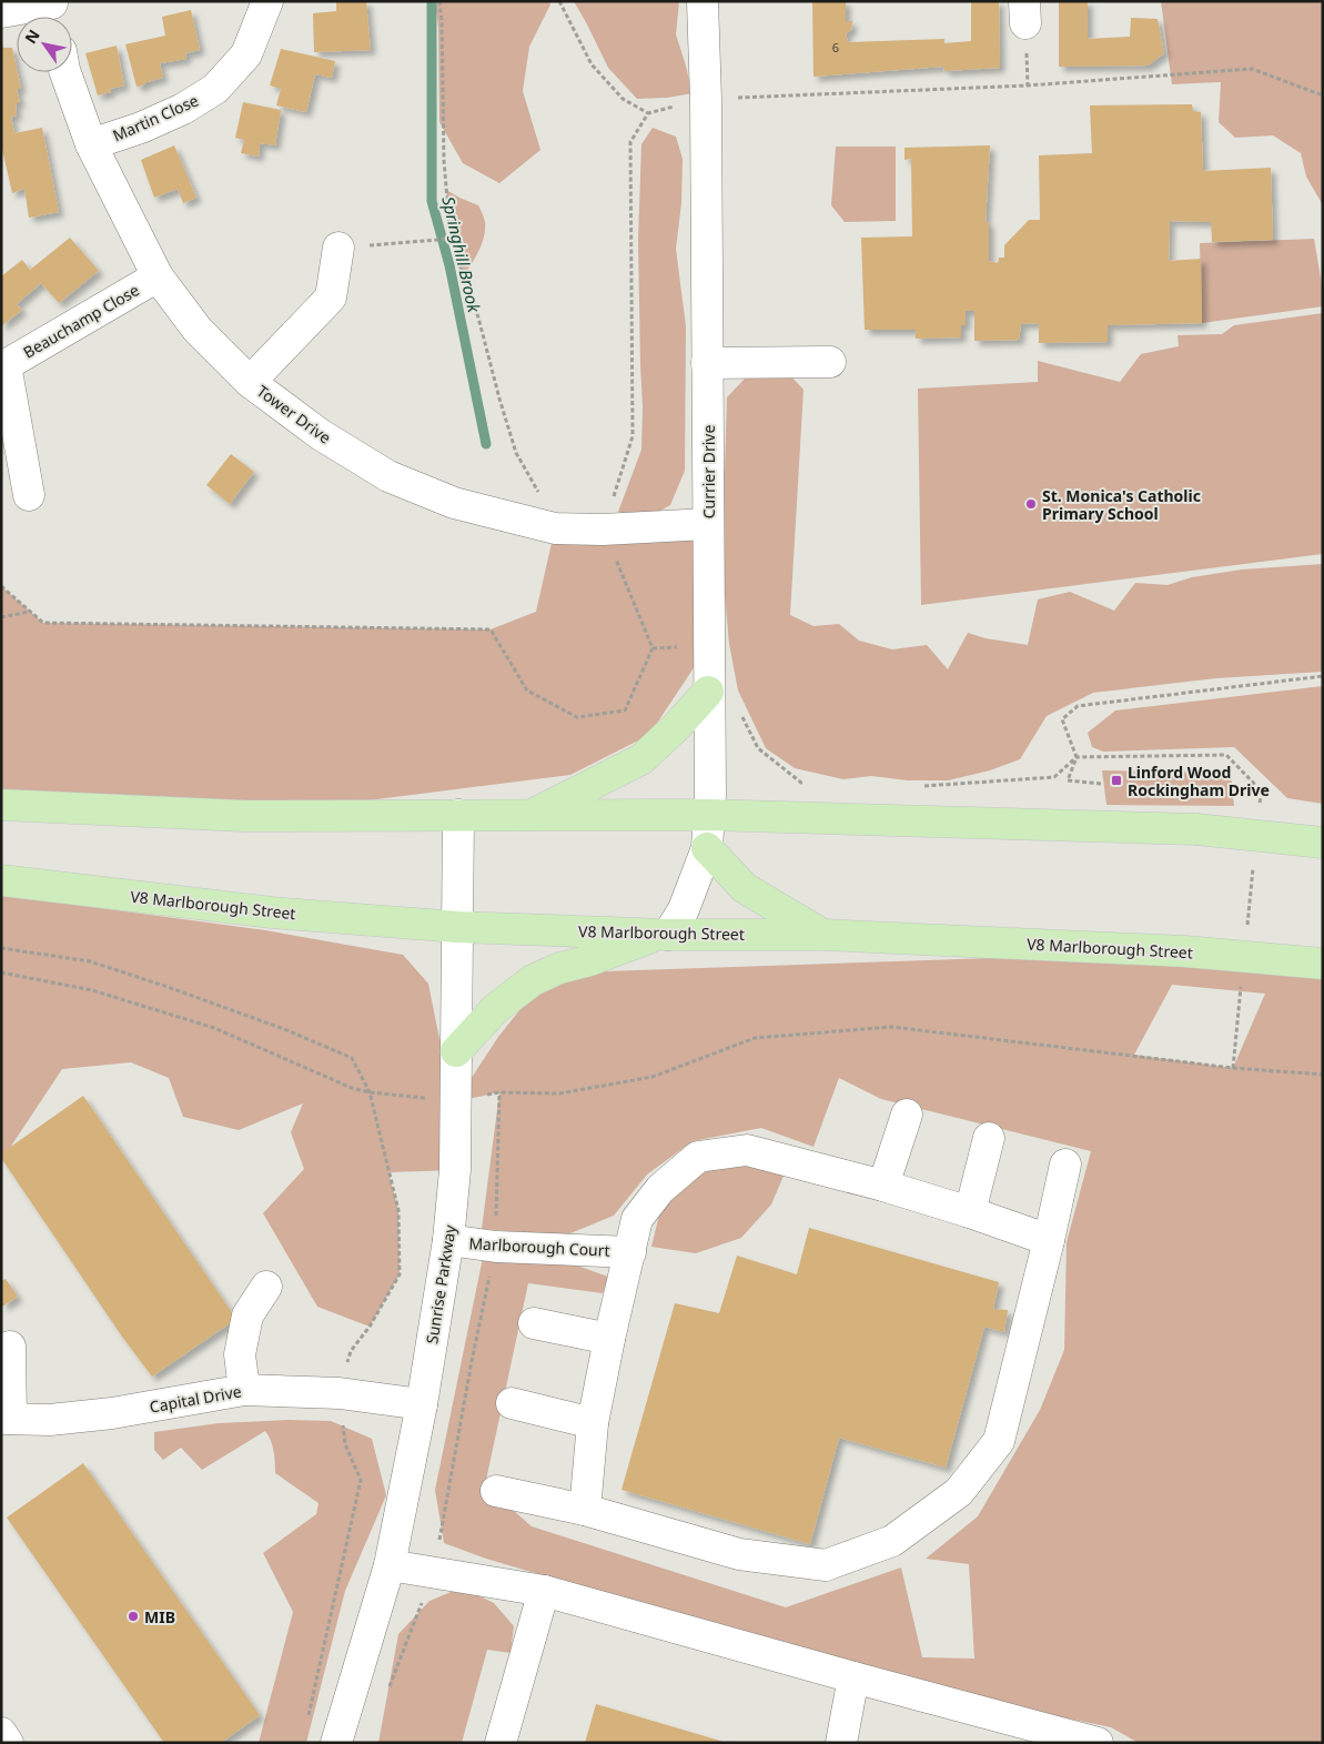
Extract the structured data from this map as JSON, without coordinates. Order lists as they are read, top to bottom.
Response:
{
  "streets": {
    "main road": ["V8 Marlborough Street"],
    "street": [
      "Martin Close",
      "Beauchamp Close",
      "Tower Drive",
      "Currier Drive",
      "Marlborough Court",
      "Sunrise Parkway",
      "Capital Drive"
    ]
  },
  "crossings": [
    ["Martin Close", "Tower Drive"],
    ["Beauchamp Close", "Tower Drive"],
    ["Tower Drive", "Currier Drive"],
    ["Currier Drive", "V8 Marlborough Street"],
    ["V8 Marlborough Street", "Sunrise Parkway"],
    ["Marlborough Court", "Sunrise Parkway"],
    ["Sunrise Parkway", "Capital Drive"]
  ],
  "water": ["Springhill Brook"],
  "places": {
    "other": ["St. Monica's Catholic Primary School", "MIB"],
    "transit": ["Linford Wood Rockingham Drive"]
  },
  "house_numbers": ["6"],
  "north": "top left"
}
